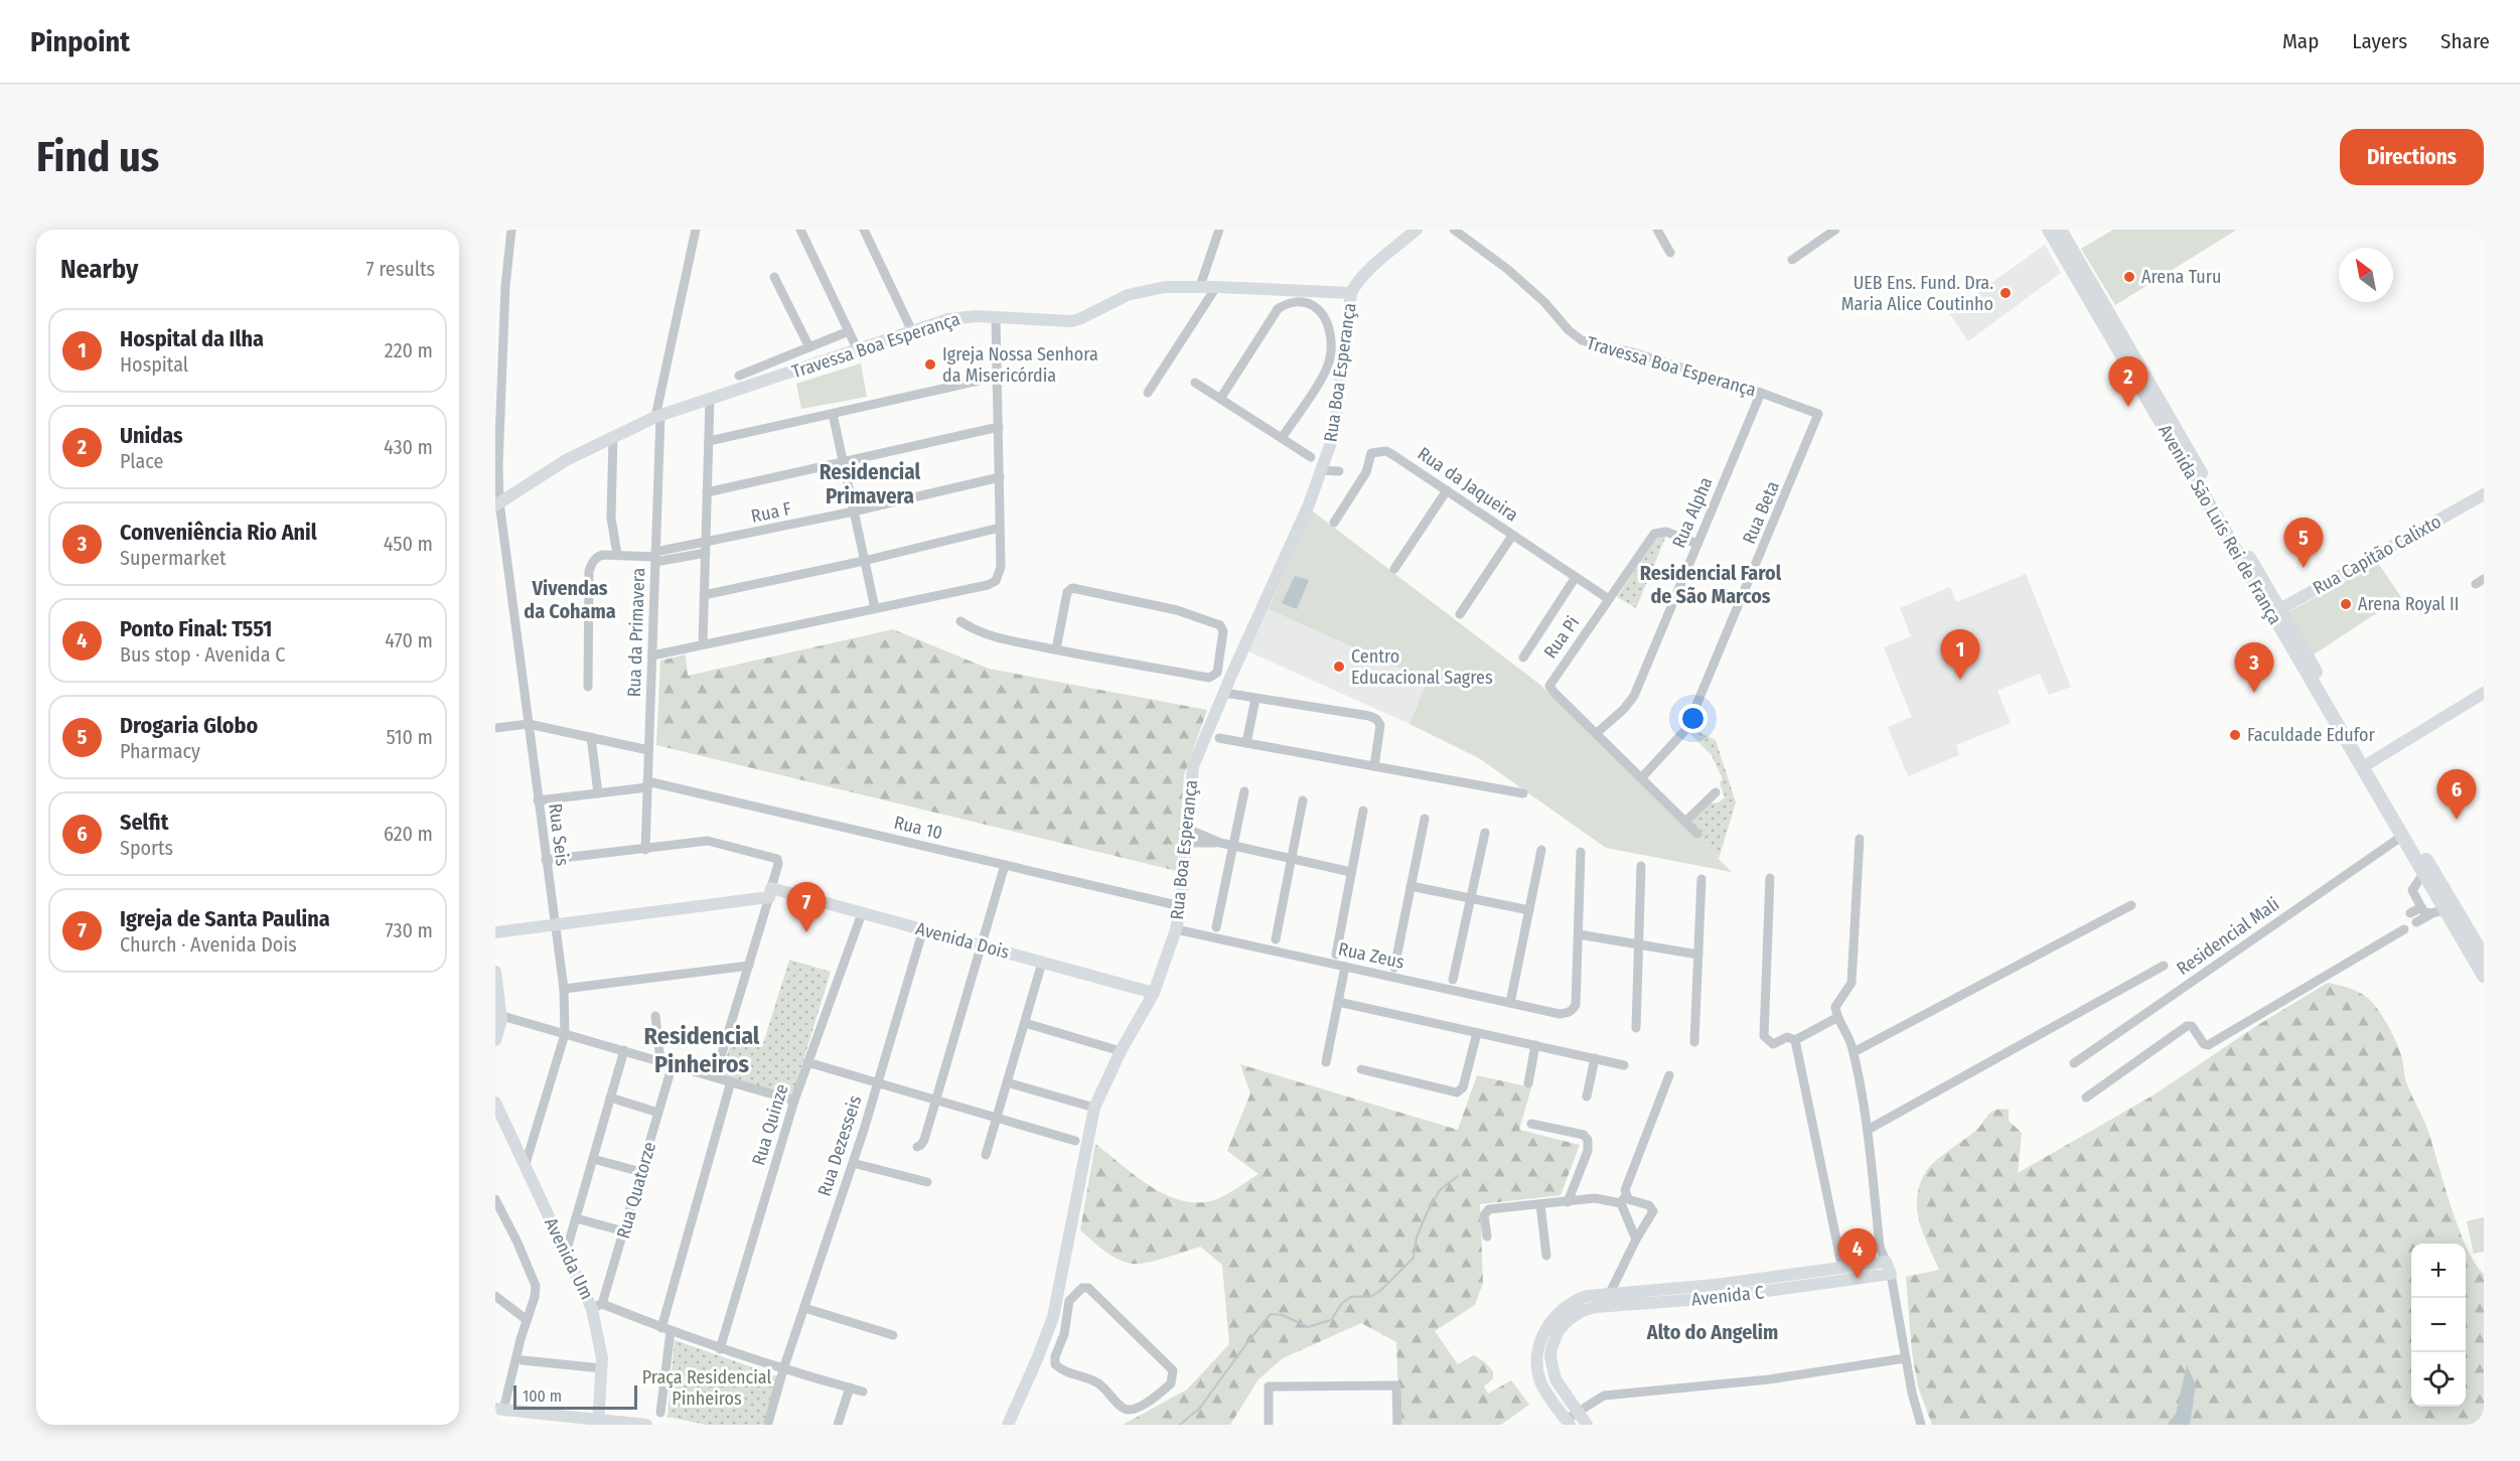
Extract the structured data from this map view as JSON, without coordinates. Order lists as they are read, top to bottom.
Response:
{
  "streets": {
    "main road": ["Avenida São Luís Rei de França"],
    "street": [
      "Travessa Boa Esperança",
      "Rua Boa Esperança",
      "Rua da Jaqueira",
      "Rua F",
      "Rua Alpha",
      "Rua Beta",
      "Rua Capitão Calixto",
      "Rua da Primavera",
      "Rua Pi",
      "Rua 10",
      "Rua Seis",
      "Residencial Mali",
      "Avenida Dois",
      "Rua Zeus",
      "Rua Quinze",
      "Rua Dezesseis",
      "Rua Quatorze",
      "Avenida Um",
      "Avenida C"
    ]
  },
  "crossings": [
    ["Travessa Boa Esperança", "Rua Boa Esperança"],
    ["Travessa Boa Esperança", "Rua Alpha"],
    ["Travessa Boa Esperança", "Rua Beta"],
    ["Travessa Boa Esperança", "Rua da Primavera"],
    ["Travessa Boa Esperança", "Rua Seis"],
    ["Rua Boa Esperança", "Rua 10"],
    ["Rua Boa Esperança", "Avenida Dois"],
    ["Rua Boa Esperança", "Rua Zeus"],
    ["Rua da Jaqueira", "Rua Pi"],
    ["Rua F", "Rua da Primavera"],
    ["Rua Alpha", "Rua Pi"],
    ["Rua Beta", "Rua Pi"],
    ["Avenida São Luís Rei de França", "Rua Capitão Calixto"],
    ["Avenida São Luís Rei de França", "Residencial Mali"],
    ["Rua da Primavera", "Rua 10"],
    ["Rua 10", "Rua Seis"],
    ["Rua Seis", "Avenida Dois"],
    ["Rua Seis", "Avenida Um"],
    ["Avenida Dois", "Rua Quinze"],
    ["Avenida Dois", "Rua Dezesseis"],
    ["Rua Quatorze", "Avenida Um"]
  ],
  "districts": [
    "Residencial Primavera",
    "Residencial Farol de São Marcos",
    "Vivendas da Cohama",
    "Residencial Pinheiros",
    "Alto do Angelim"
  ],
  "parks": ["Praça Residencial Pinheiros"],
  "places": [
    "Arena Turu",
    "UEB Ens. Fund. Dra. Maria Alice Coutinho",
    "Igreja Nossa Senhora da Misericórdia",
    "Arena Royal II",
    "Centro Educacional Sagres",
    "Faculdade Edufor"
  ],
  "scale_bar": "100 m",
  "north": "top left",
  "page": {
    "header": "Pinpoint",
    "nav": ["Map", "Layers", "Share"],
    "buttons": "Directions",
    "title": "Find us",
    "heading": ["Nearby", "7 results"],
    "list": [
      {
        "mark": "1",
        "name": "Hospital da Ilha",
        "note": "Hospital",
        "value": "220 m"
      },
      {
        "mark": "2",
        "name": "Unidas",
        "note": "Place",
        "value": "430 m"
      },
      {
        "mark": "3",
        "name": "Conveniência Rio Anil",
        "note": "Supermarket",
        "value": "450 m"
      },
      {
        "mark": "4",
        "name": "Ponto Final: T551",
        "note": "Bus stop · Avenida C",
        "value": "470 m"
      },
      {
        "mark": "5",
        "name": "Drogaria Globo",
        "note": "Pharmacy",
        "value": "510 m"
      },
      {
        "mark": "6",
        "name": "Selfit",
        "note": "Sports",
        "value": "620 m"
      },
      {
        "mark": "7",
        "name": "Igreja de Santa Paulina",
        "note": "Church · Avenida Dois",
        "value": "730 m"
      }
    ],
    "pins": [
      "2",
      "5",
      "1",
      "3",
      "6",
      "7",
      "4"
    ],
    "map_buttons": ["+", "−"],
    "scale": "100 m"
  }
}
